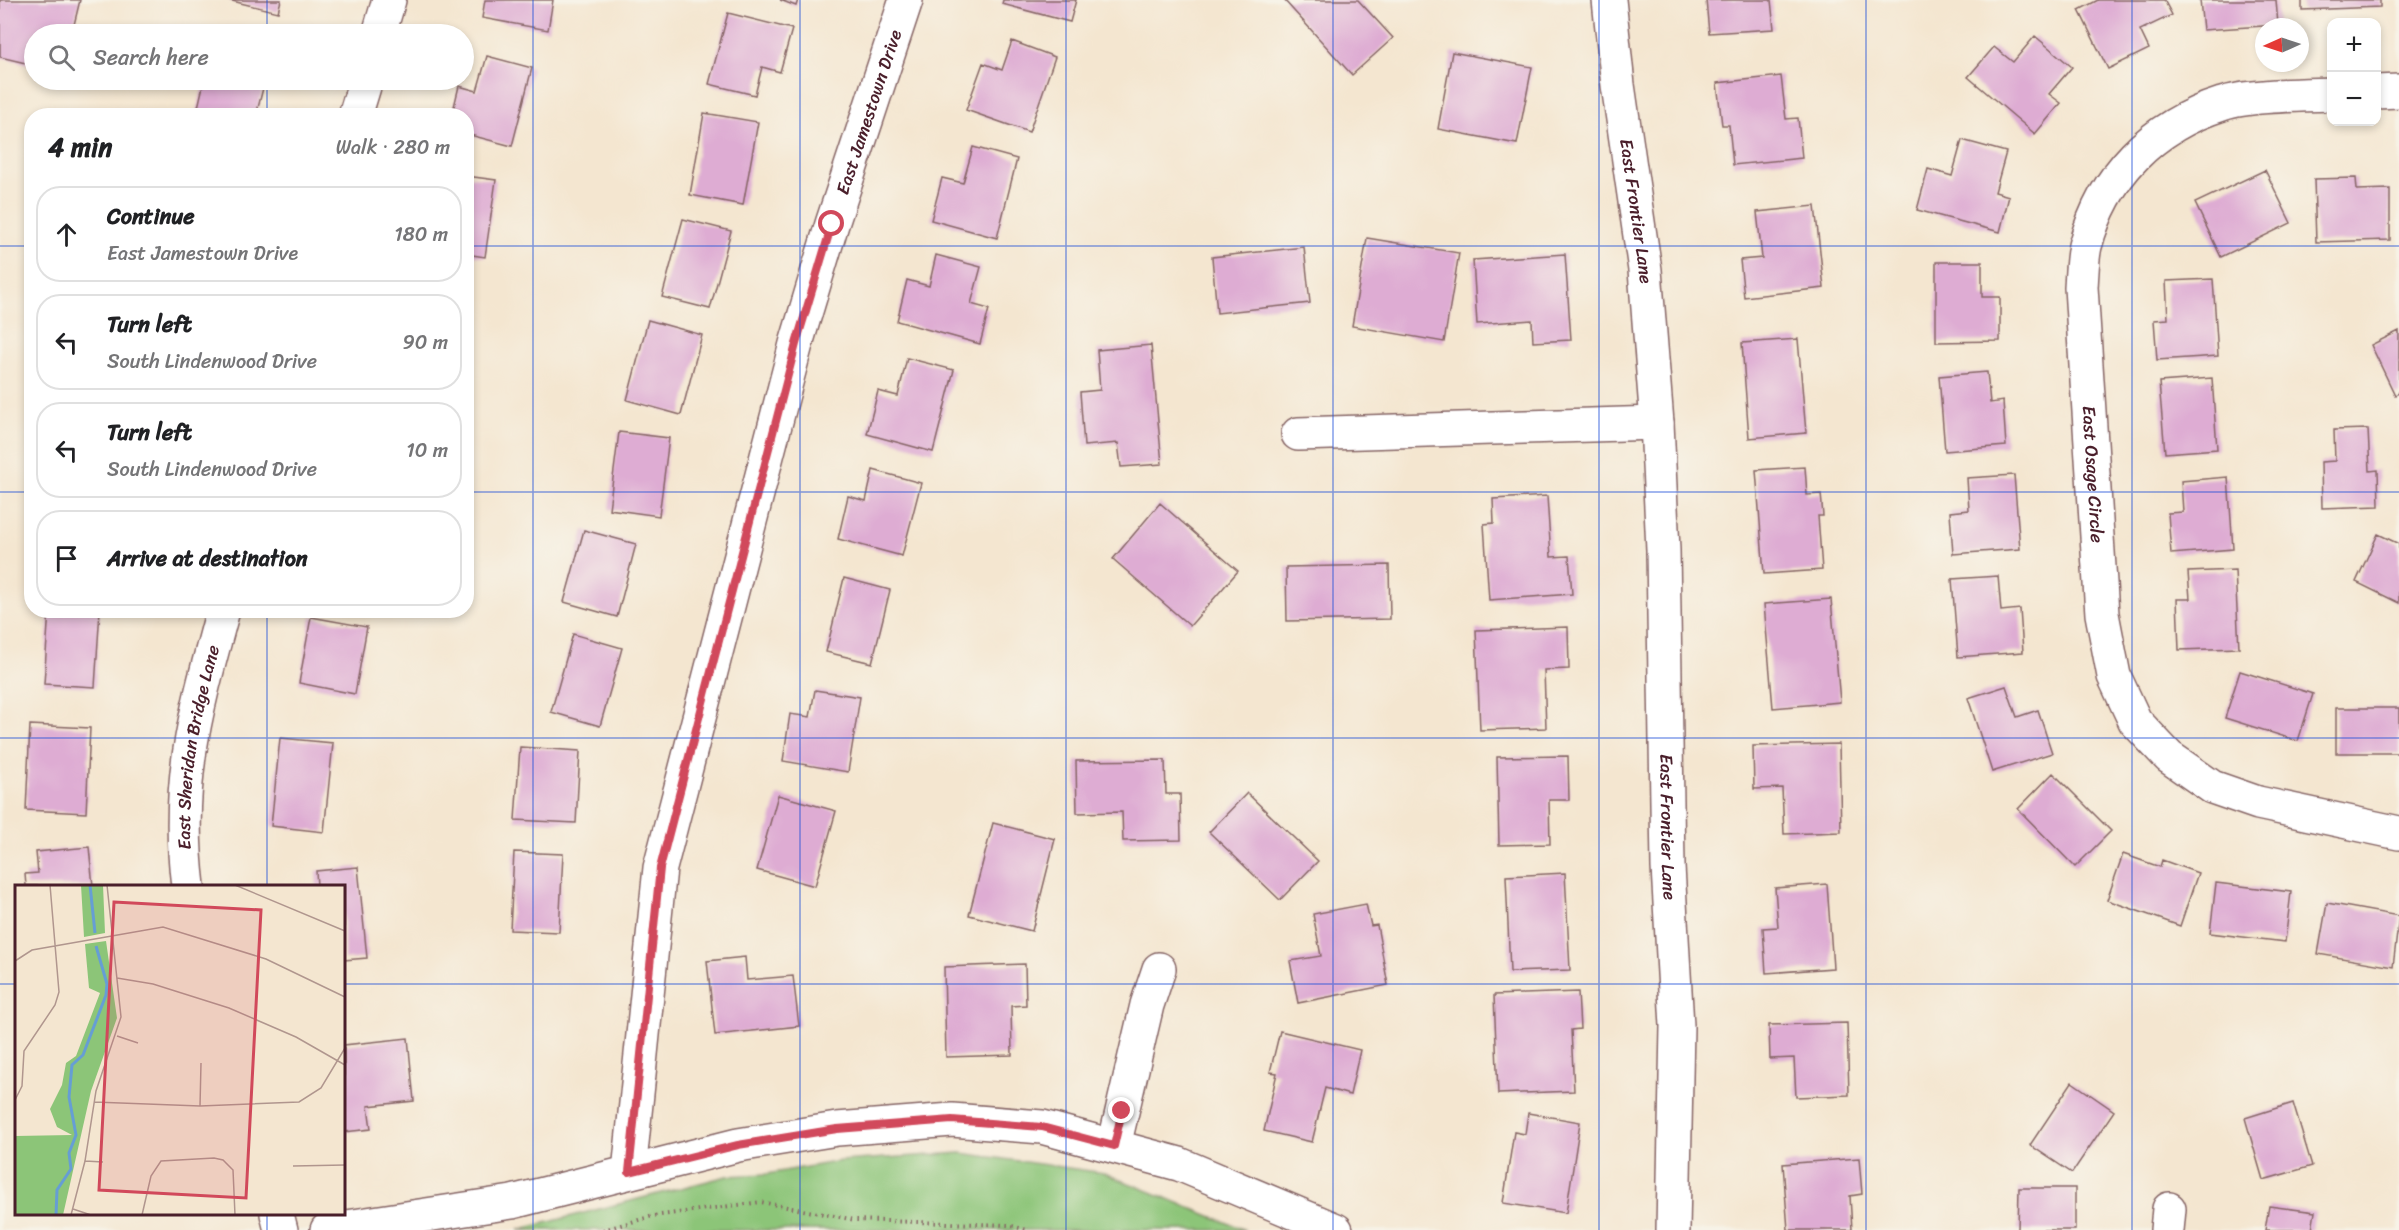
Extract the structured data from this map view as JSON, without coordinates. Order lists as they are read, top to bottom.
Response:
{
  "streets": {
    "street": [
      "East Jamestown Drive",
      "East Frontier Lane",
      "East Osage Circle",
      "East Sheridan Bridge Lane"
    ]
  },
  "north": "left",
  "page": {
    "map_buttons": ["+", "−"],
    "search": "Search here",
    "heading": ["4 min", "Walk · 280 m"],
    "list": [
      ["Continue", "East Jamestown Drive", "180 m"],
      ["Turn left", "South Lindenwood Drive", "90 m"],
      ["Turn left", "South Lindenwood Drive", "10 m"],
      "Arrive at destination"
    ]
  }
}
